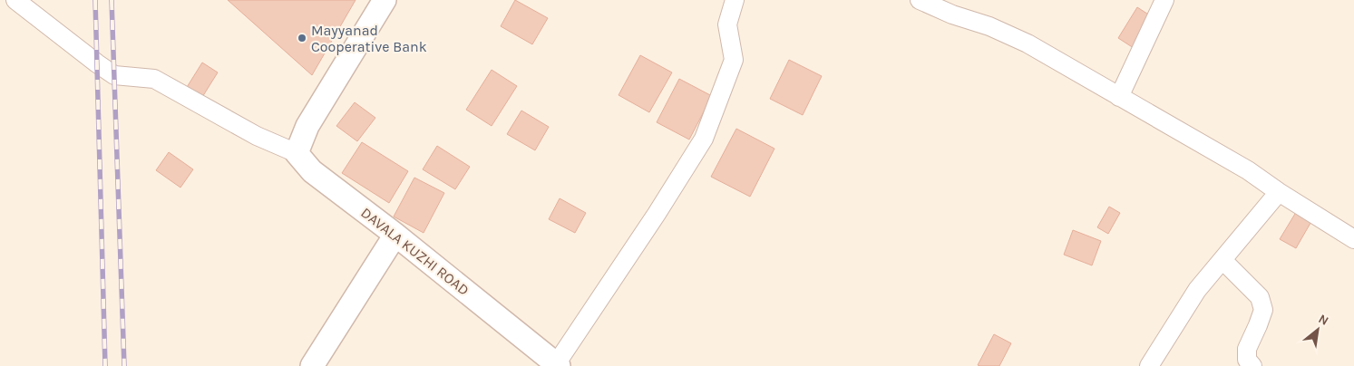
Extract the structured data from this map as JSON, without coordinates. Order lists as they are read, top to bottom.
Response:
{
  "streets": {
    "street": ["DAVALA KUZHI ROAD"]
  },
  "places": ["Mayyanad Cooperative Bank"],
  "north": "top right"
}
